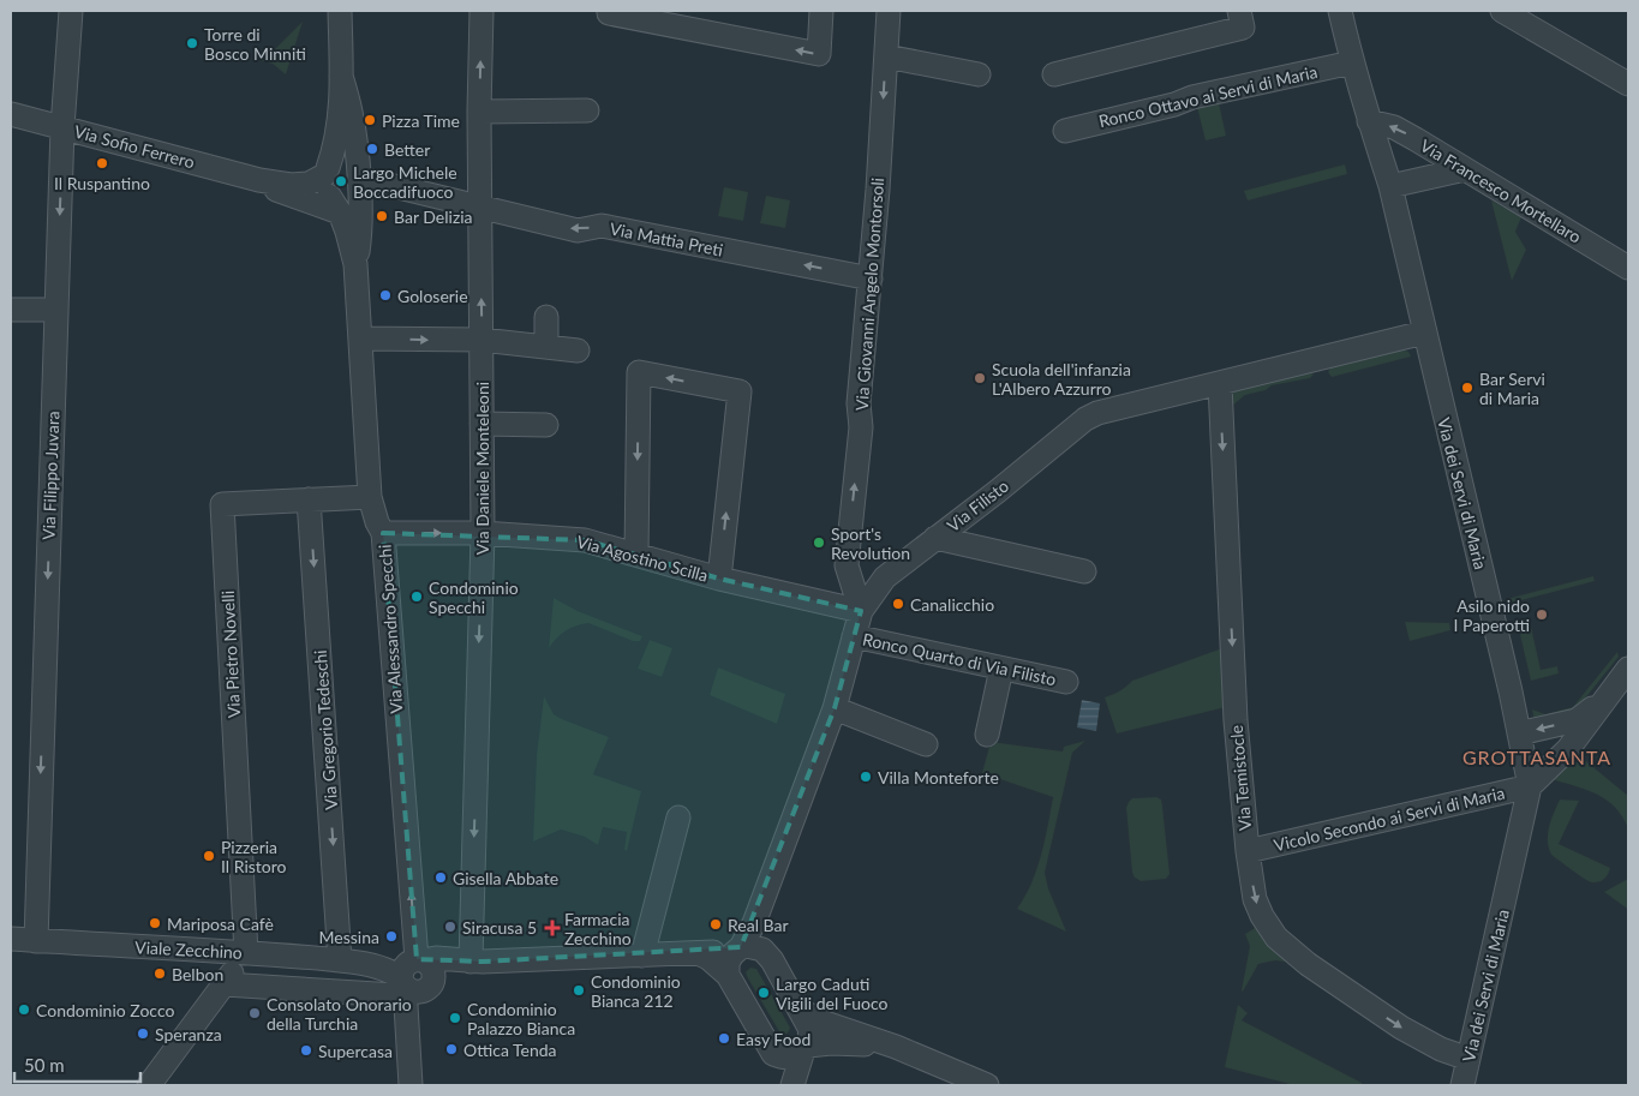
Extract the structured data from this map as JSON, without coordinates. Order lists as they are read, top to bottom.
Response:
{
  "streets": {
    "street": [
      "Ronco Ottavo ai Servi di Maria",
      "Via Sofio Ferrero",
      "Via Francesco Mortellaro",
      "Via Mattia Preti",
      "Via Giovanni Angelo Montorsoli",
      "Via Daniele Monteleoni",
      "Via Filippo Juvara",
      "Via dei Servi di Maria",
      "Via Filisto",
      "Via Agostino Scilla",
      "Via Alessandro Specchi",
      "Via Pietro Novelli",
      "Ronco Quarto di Via Filisto",
      "Via Gregorio Tedeschi",
      "Via Temistocle",
      "Vicolo Secondo ai Servi di Maria",
      "Viale Zecchino"
    ]
  },
  "crossings": [
    ["Ronco Ottavo ai Servi di Maria", "Via dei Servi di Maria"],
    ["Via Sofio Ferrero", "Via Mattia Preti"],
    ["Via Sofio Ferrero", "Via Filippo Juvara"],
    ["Via Francesco Mortellaro", "Via dei Servi di Maria"],
    ["Via Mattia Preti", "Via Giovanni Angelo Montorsoli"],
    ["Via Mattia Preti", "Via Daniele Monteleoni"],
    ["Via Giovanni Angelo Montorsoli", "Via Filisto"],
    ["Via Giovanni Angelo Montorsoli", "Via Agostino Scilla"],
    ["Via Daniele Monteleoni", "Via Agostino Scilla"],
    ["Via Filippo Juvara", "Viale Zecchino"],
    ["Via dei Servi di Maria", "Via Filisto"],
    ["Via dei Servi di Maria", "Via Temistocle"],
    ["Via dei Servi di Maria", "Vicolo Secondo ai Servi di Maria"],
    ["Via Filisto", "Via Agostino Scilla"],
    ["Via Filisto", "Ronco Quarto di Via Filisto"],
    ["Via Filisto", "Via Temistocle"],
    ["Via Agostino Scilla", "Via Alessandro Specchi"],
    ["Via Alessandro Specchi", "Via Pietro Novelli"],
    ["Via Alessandro Specchi", "Viale Zecchino"],
    ["Via Pietro Novelli", "Via Gregorio Tedeschi"],
    ["Via Pietro Novelli", "Viale Zecchino"],
    ["Via Gregorio Tedeschi", "Viale Zecchino"],
    ["Via Temistocle", "Vicolo Secondo ai Servi di Maria"]
  ],
  "one_way": [
    "Via Filippo Juvara",
    "Via Alessandro Specchi",
    "Via Gregorio Tedeschi",
    "Via Temistocle"
  ],
  "districts": ["GROTTASANTA"],
  "places": {
    "other": [
      "Torre di Bosco Minniti",
      "Pizza Time",
      "Better",
      "Il Ruspantino",
      "Largo Michele Boccadifuoco",
      "Bar Delizia",
      "Goloserie",
      "Scuola dell'infanzia L'Albero Azzurro",
      "Bar Servi di Maria",
      "Sport's Revolution",
      "Condominio Specchi",
      "Canalicchio",
      "Asilo nido I Paperotti",
      "Villa Monteforte",
      "Pizzeria Il Ristoro",
      "Gisella Abbate",
      "Mariposa Cafè",
      "Real Bar",
      "Siracusa 5",
      "Messina",
      "Belbon",
      "Condominio Bianca 212",
      "Largo Caduti Vigili del Fuoco",
      "Condominio Zocco",
      "Consolato Onorario della Turchia",
      "Condominio Palazzo Bianca",
      "Speranza",
      "Easy Food",
      "Ottica Tenda",
      "Supercasa"
    ],
    "health": ["Farmacia Zecchino"]
  },
  "scale_bar": "50 m"
}
